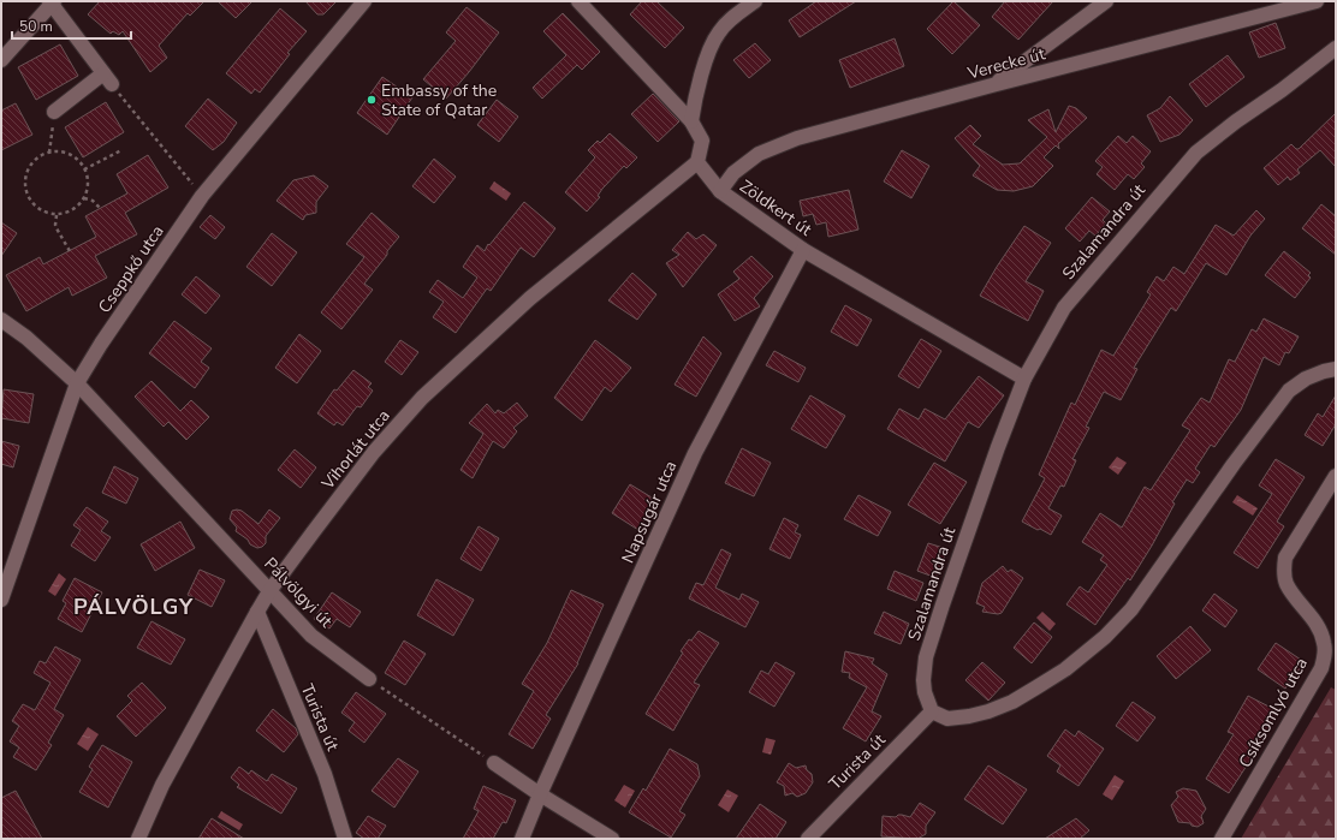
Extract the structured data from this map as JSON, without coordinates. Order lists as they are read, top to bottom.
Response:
{
  "streets": {
    "street": [
      "Verecke út",
      "Zöldkert út",
      "Szalamandra út",
      "Cseppkő utca",
      "Vihorlát utca",
      "Napsugár utca",
      "Pálvölgyi út",
      "Csíksomlyó utca",
      "Turista út"
    ]
  },
  "crossings": [
    ["Verecke út", "Zöldkert út"],
    ["Zöldkert út", "Szalamandra út"],
    ["Zöldkert út", "Vihorlát utca"],
    ["Zöldkert út", "Napsugár utca"],
    ["Szalamandra út", "Turista út"],
    ["Cseppkő utca", "Pálvölgyi út"],
    ["Vihorlát utca", "Pálvölgyi út"],
    ["Vihorlát utca", "Turista út"]
  ],
  "districts": ["PÁLVÖLGY"],
  "places": ["Embassy of the State of Qatar"],
  "scale_bar": "50 m"
}
